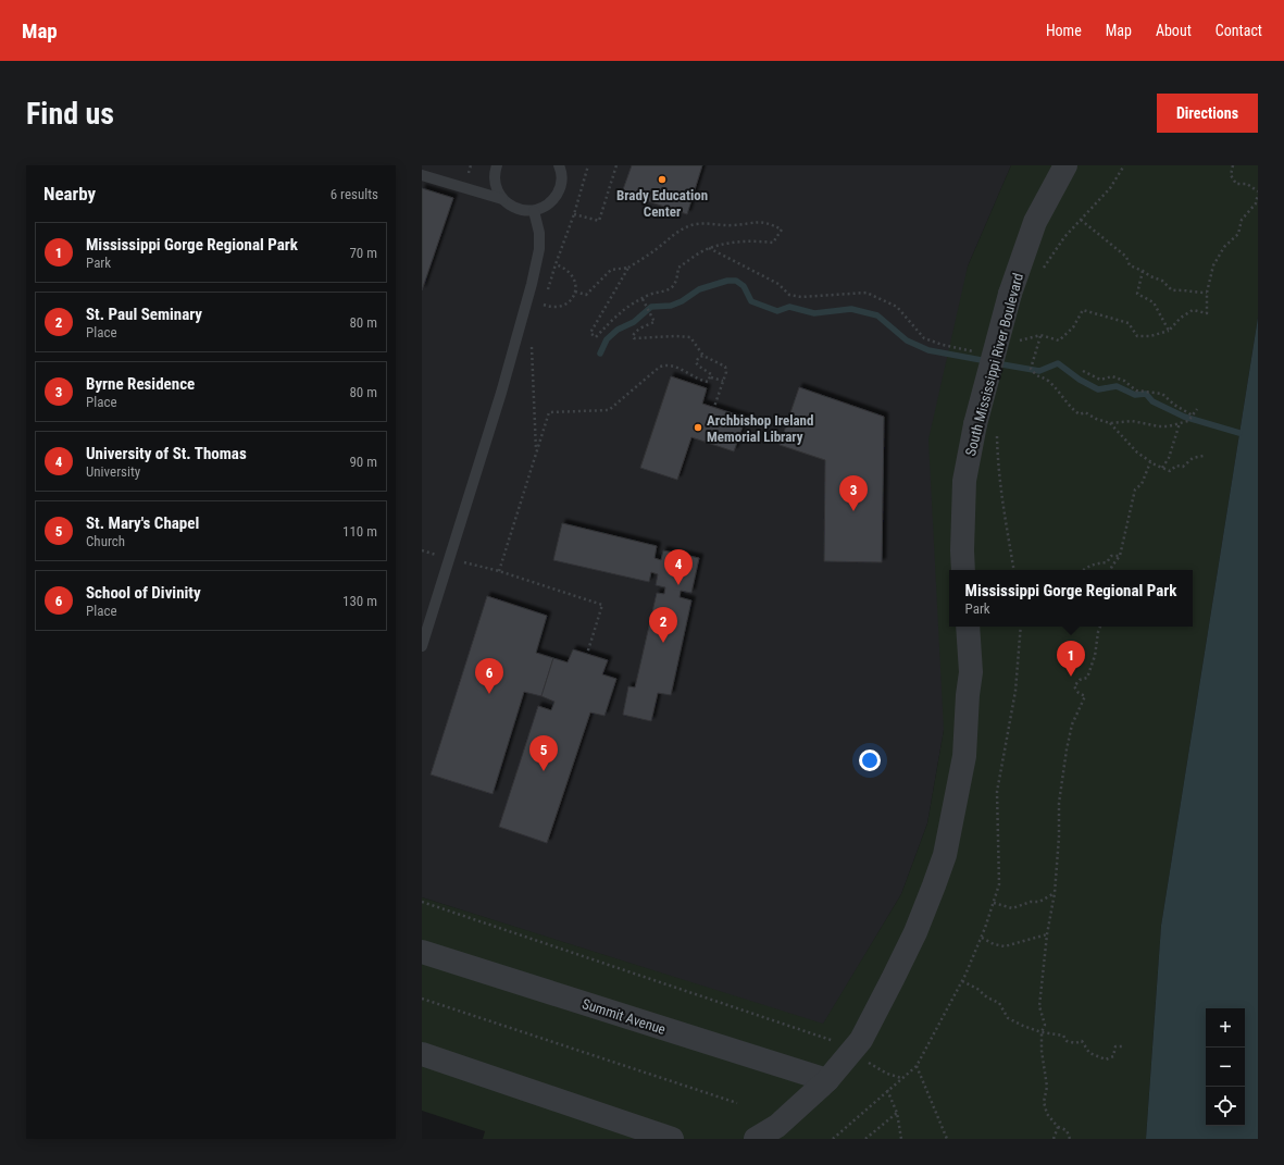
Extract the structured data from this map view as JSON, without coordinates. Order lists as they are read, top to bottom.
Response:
{
  "streets": {
    "street": ["South Mississippi River Boulevard", "Summit Avenue"]
  },
  "places": ["Brady Education Center", "Archbishop Ireland Memorial Library"],
  "page": {
    "header": "Map",
    "nav": [
      "Home",
      "Map",
      "About",
      "Contact"
    ],
    "buttons": "Directions",
    "title": "Find us",
    "heading": ["Nearby", "6 results"],
    "list": [
      {
        "mark": "1",
        "name": "Mississippi Gorge Regional Park",
        "note": "Park",
        "value": "70 m"
      },
      {
        "mark": "2",
        "name": "St. Paul Seminary",
        "note": "Place",
        "value": "80 m"
      },
      {
        "mark": "3",
        "name": "Byrne Residence",
        "note": "Place",
        "value": "80 m"
      },
      {
        "mark": "4",
        "name": "University of St. Thomas",
        "note": "University",
        "value": "90 m"
      },
      {
        "mark": "5",
        "name": "St. Mary's Chapel",
        "note": "Church",
        "value": "110 m"
      },
      {
        "mark": "6",
        "name": "School of Divinity",
        "note": "Place",
        "value": "130 m"
      }
    ],
    "pins": [
      "3",
      "4",
      "2",
      "1",
      "6",
      "5"
    ],
    "popup": ["Mississippi Gorge Regional Park", "Park"],
    "map_buttons": ["+", "−"]
  }
}
